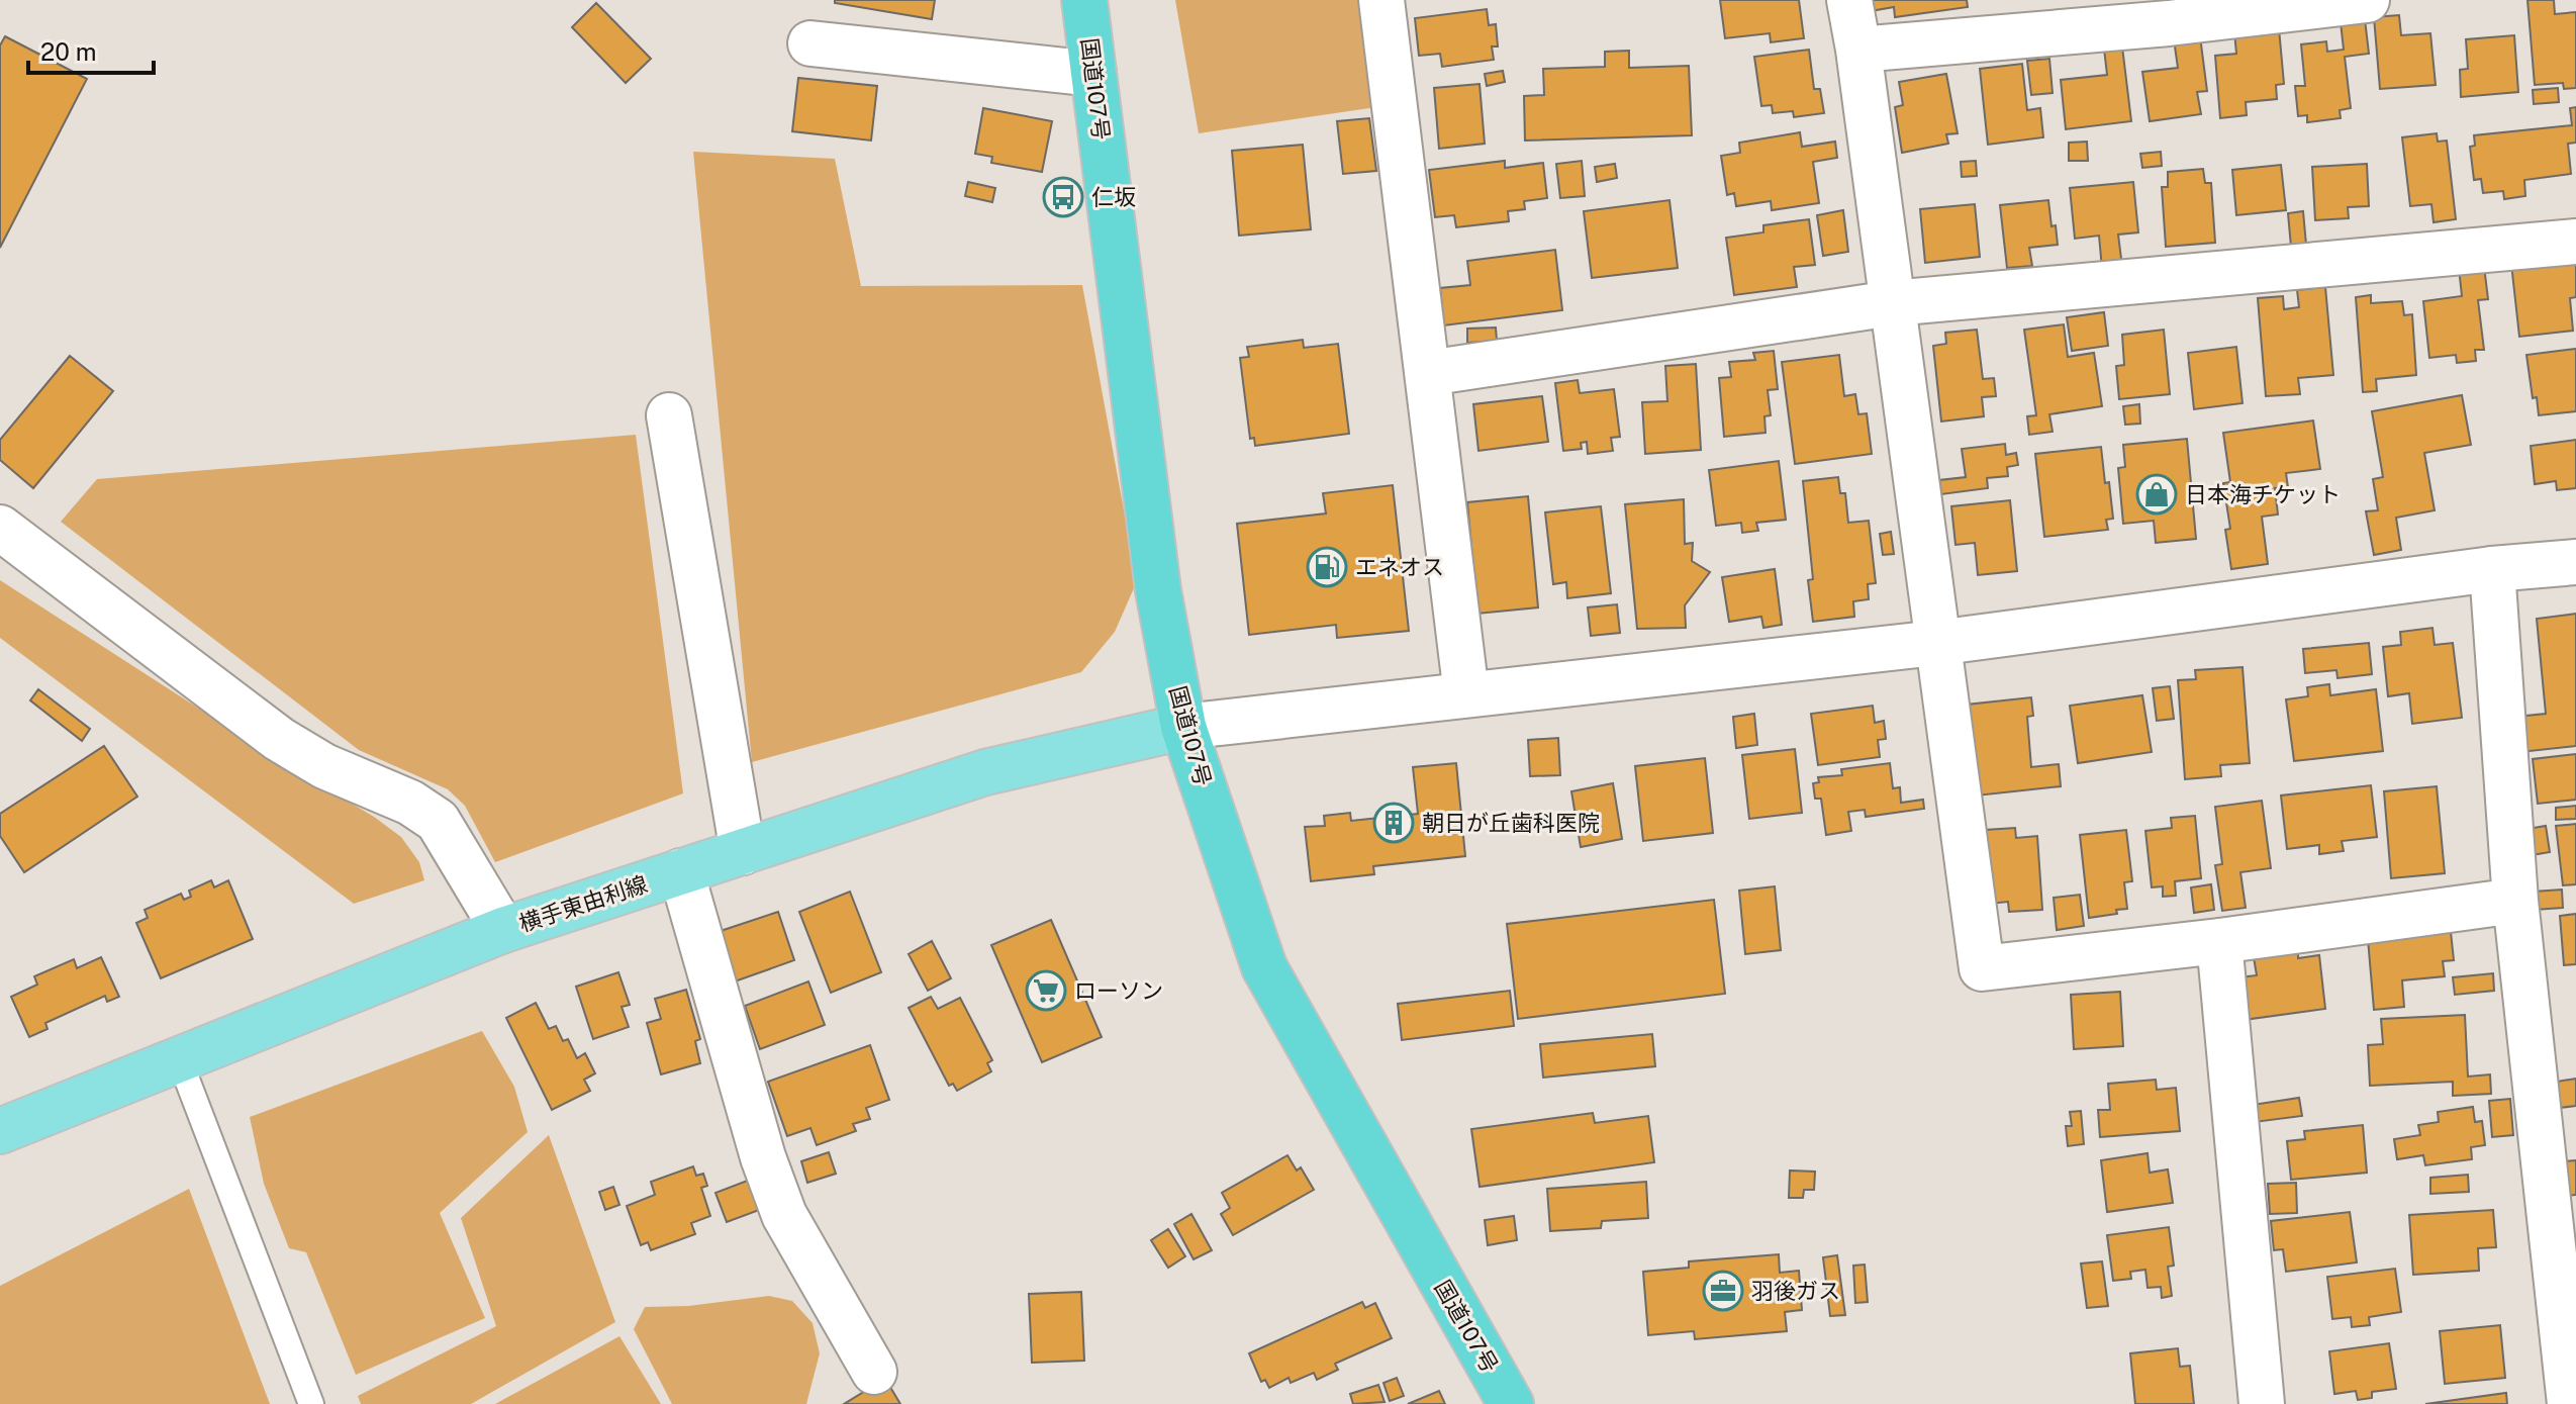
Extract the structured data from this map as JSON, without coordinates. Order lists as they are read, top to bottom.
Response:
{
  "streets": {
    "highway": ["国道107号"],
    "main road": ["横手東由利線"]
  },
  "crossings": [
    ["国道107号", "横手東由利線"]
  ],
  "places": {
    "bus stop": ["仁坂"],
    "shop": ["日本海チケット"],
    "fuel station": ["エネオス"],
    "building": ["朝日が丘歯科医院"],
    "supermarket": ["ローソン"],
    "office": ["羽後ガス"]
  },
  "scale_bar": "20 m"
}
